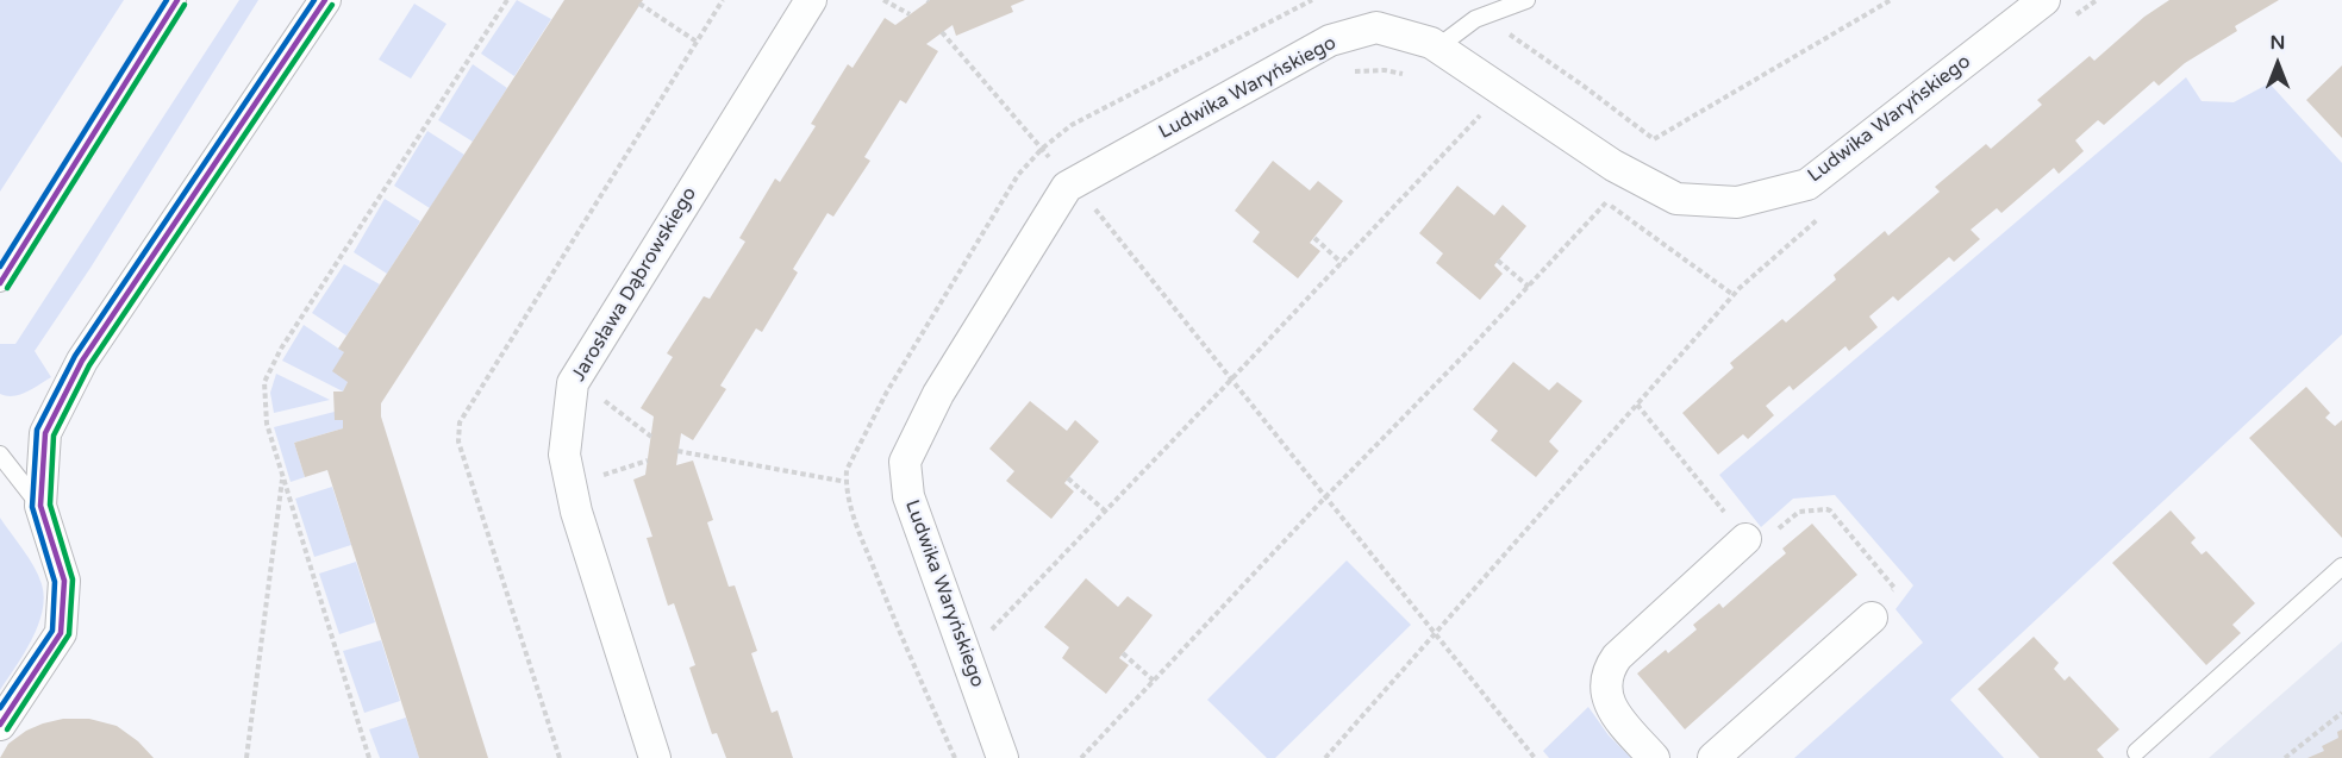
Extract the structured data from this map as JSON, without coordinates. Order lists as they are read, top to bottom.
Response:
{
  "streets": {
    "street": ["Ludwika Waryńskiego", "Jarosława Dąbrowskiego"]
  },
  "north": "top"
}
